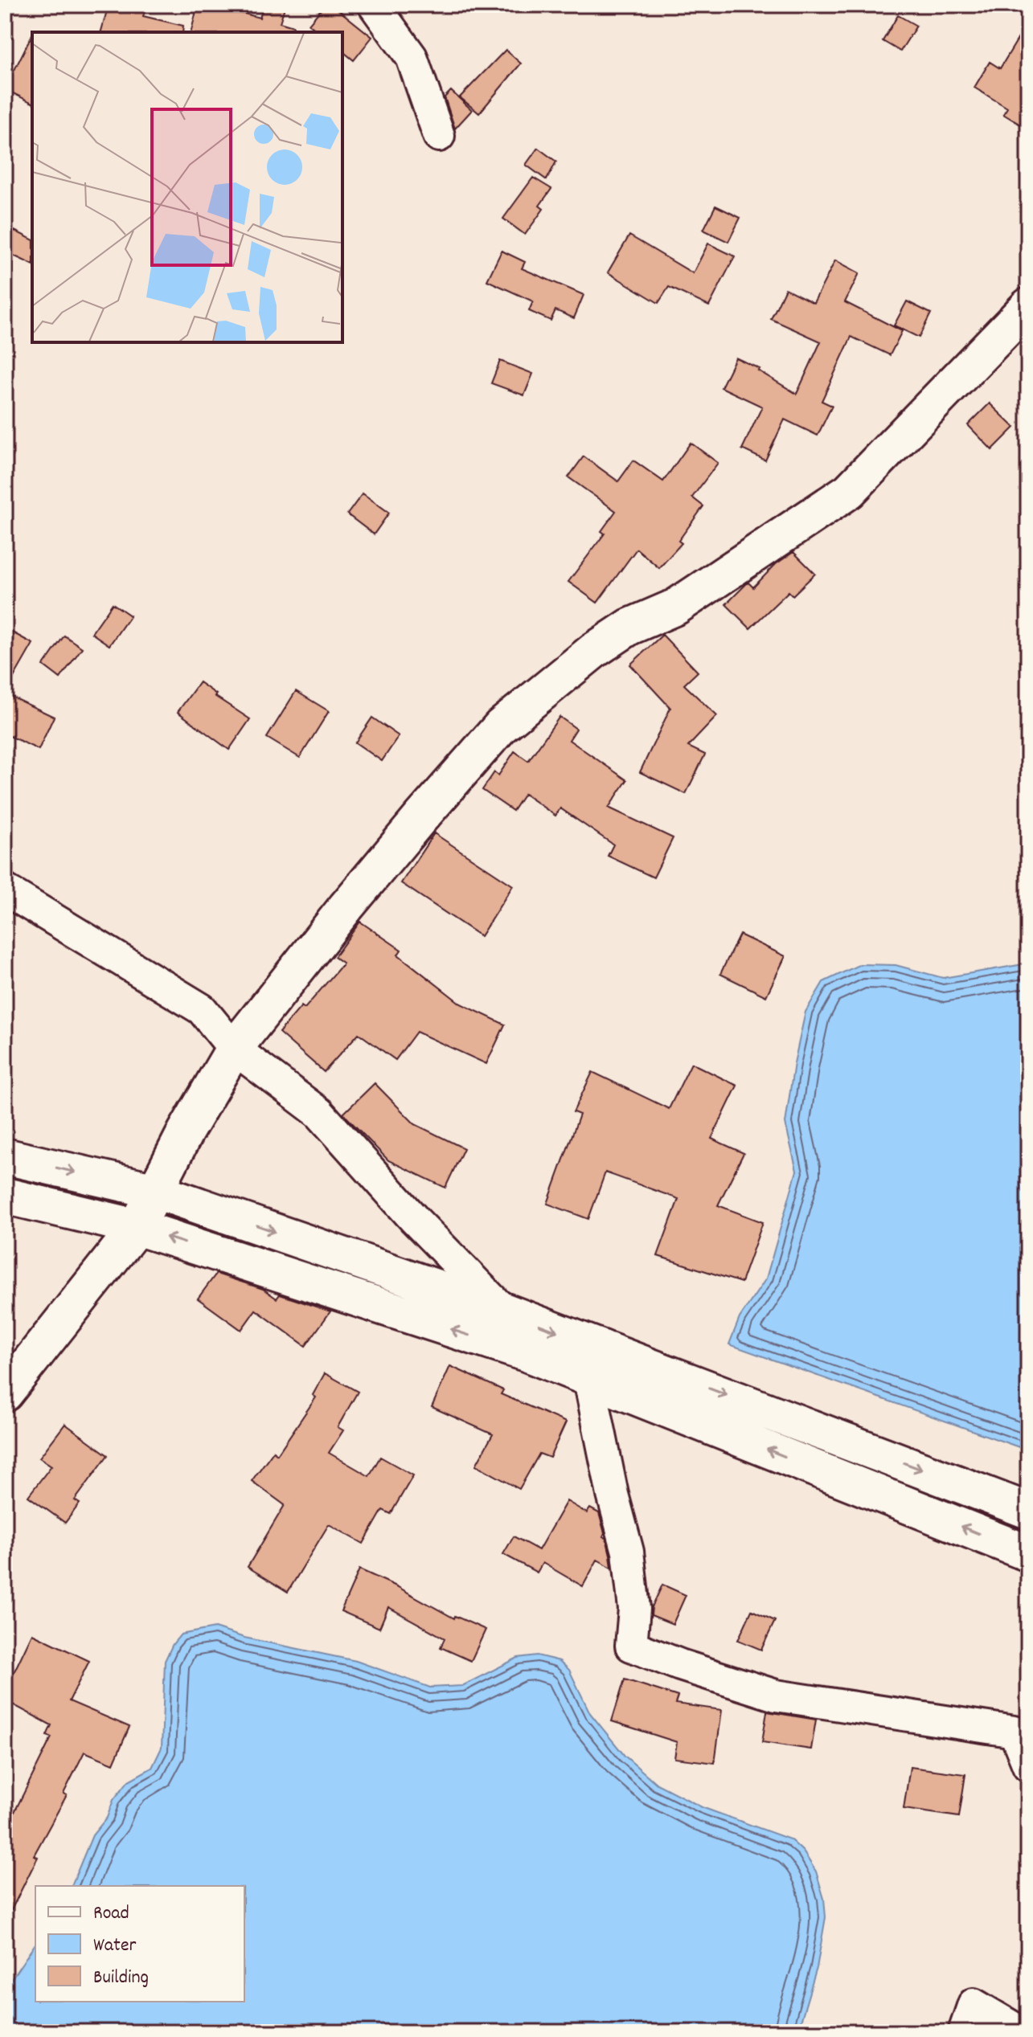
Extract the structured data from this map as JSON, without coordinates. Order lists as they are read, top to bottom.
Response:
{
  "legend": ["Road", "Water", "Building"]
}
